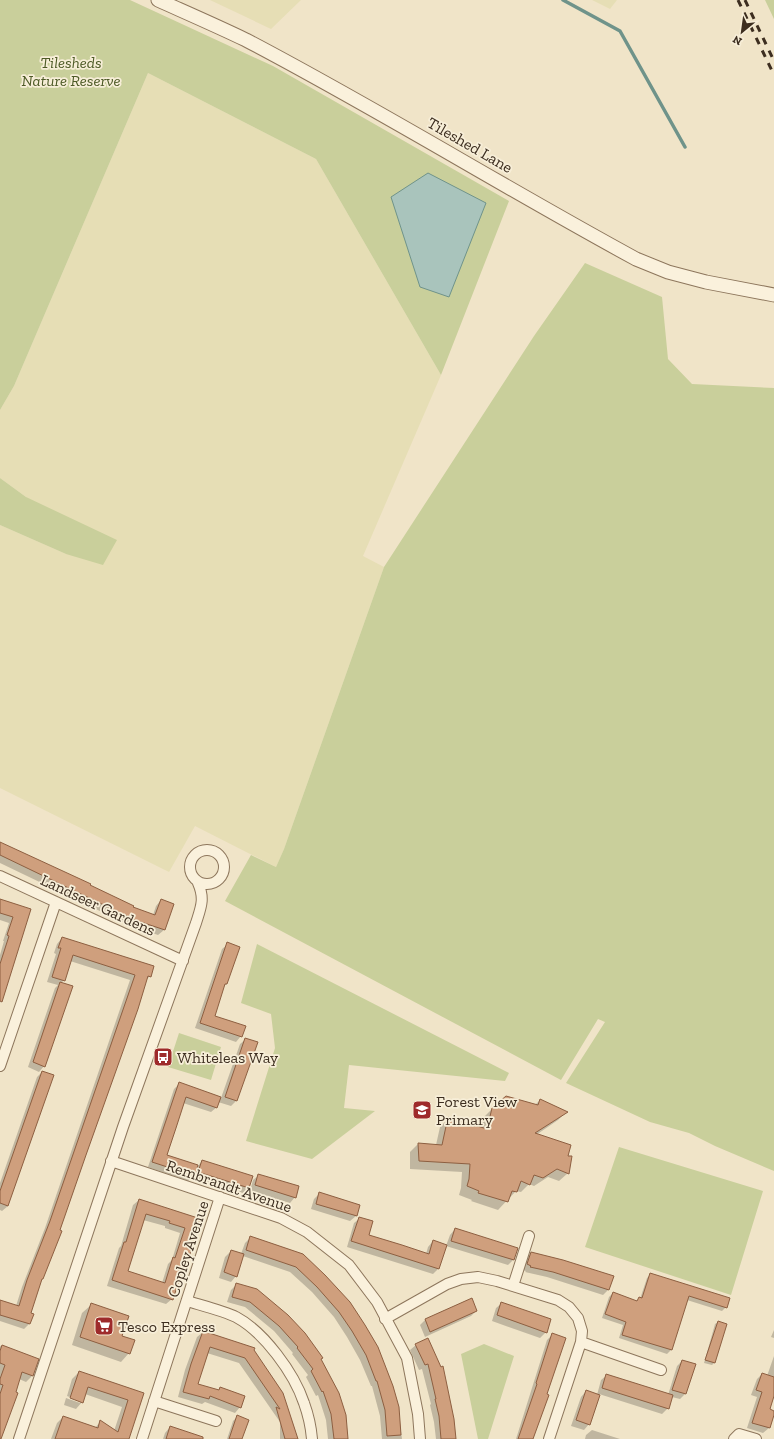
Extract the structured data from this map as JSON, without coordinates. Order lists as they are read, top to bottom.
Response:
{
  "streets": {
    "street": [
      "Tileshed Lane",
      "Landseer Gardens",
      "Rembrandt Avenue",
      "Copley Avenue"
    ]
  },
  "crossings": [
    ["Rembrandt Avenue", "Copley Avenue"]
  ],
  "parks": ["Tilesheds Nature Reserve"],
  "places": {
    "bus stop": ["Whiteleas Way"],
    "school or university": ["Forest View Primary"],
    "supermarket": ["Tesco Express"]
  },
  "north": "bottom left"
}
